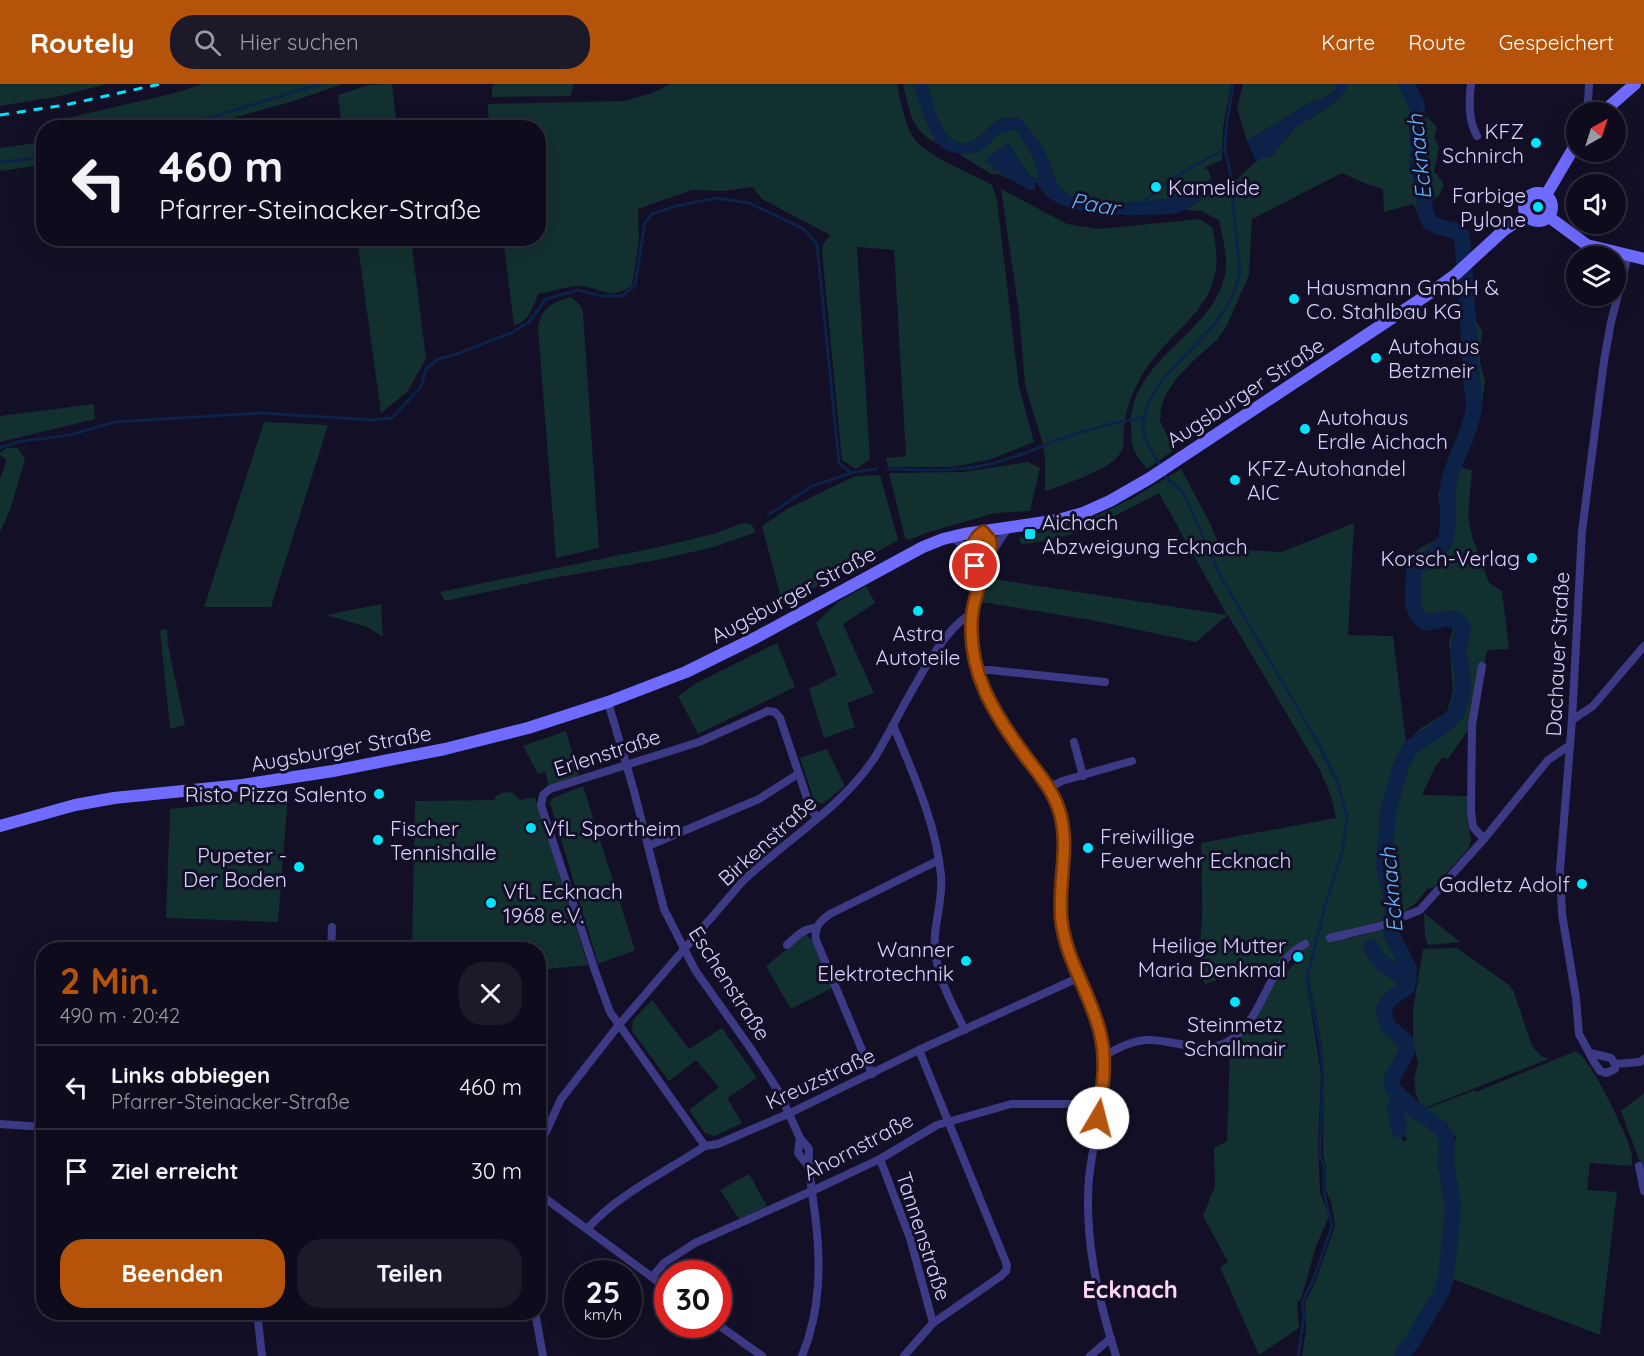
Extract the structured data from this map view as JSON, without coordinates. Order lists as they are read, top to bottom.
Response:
{
  "streets": {
    "main road": ["Augsburger Straße"],
    "street": [
      "Dachauer Straße",
      "Erlenstraße",
      "Birkenstraße",
      "Eschenstraße",
      "Kreuzstraße",
      "Ahornstraße",
      "Tannenstraße"
    ]
  },
  "crossings": [
    ["Augsburger Straße", "Eschenstraße"],
    ["Erlenstraße", "Birkenstraße"],
    ["Erlenstraße", "Eschenstraße"],
    ["Erlenstraße", "Kreuzstraße"],
    ["Birkenstraße", "Eschenstraße"],
    ["Eschenstraße", "Kreuzstraße"],
    ["Eschenstraße", "Ahornstraße"],
    ["Ahornstraße", "Tannenstraße"]
  ],
  "districts": ["Ecknach"],
  "water": ["Ecknach", "Paar"],
  "places": {
    "other": [
      "KFZ Schnirch",
      "Kamelide",
      "Farbige Pylone",
      "Hausmann GmbH & Co. Stahlbau KG",
      "Autohaus Betzmeir",
      "Autohaus Erdle Aichach",
      "KFZ-Autohandel AIC",
      "Korsch-Verlag",
      "Astra Autoteile",
      "Risto Pizza Salento",
      "VfL Sportheim",
      "Fischer Tennishalle",
      "Freiwillige Feuerwehr Ecknach",
      "Pupeter - Der Boden",
      "Gadletz Adolf",
      "VfL Ecknach 1968 e.V.",
      "Heilige Mutter Maria Denkmal",
      "Wanner Elektrotechnik",
      "Steinmetz Schallmair"
    ],
    "transit": ["Aichach Abzweigung Ecknach"]
  },
  "north": "top right",
  "page": {
    "header": "Routely",
    "search": "Hier suchen",
    "nav": ["Karte", "Route", "Gespeichert"],
    "turn": ["460 m", "Pfarrer-Steinacker-Straße"],
    "heading": ["2 Min.", "490 m · 20:42"],
    "list": [
      {
        "name": "Links abbiegen",
        "note": "Pfarrer-Steinacker-Straße",
        "value": "460 m"
      },
      {
        "name": "Ziel erreicht",
        "value": "30 m"
      }
    ],
    "buttons": ["Beenden", "Teilen"],
    "speed": "25 km/h",
    "limit": "30"
  }
}
